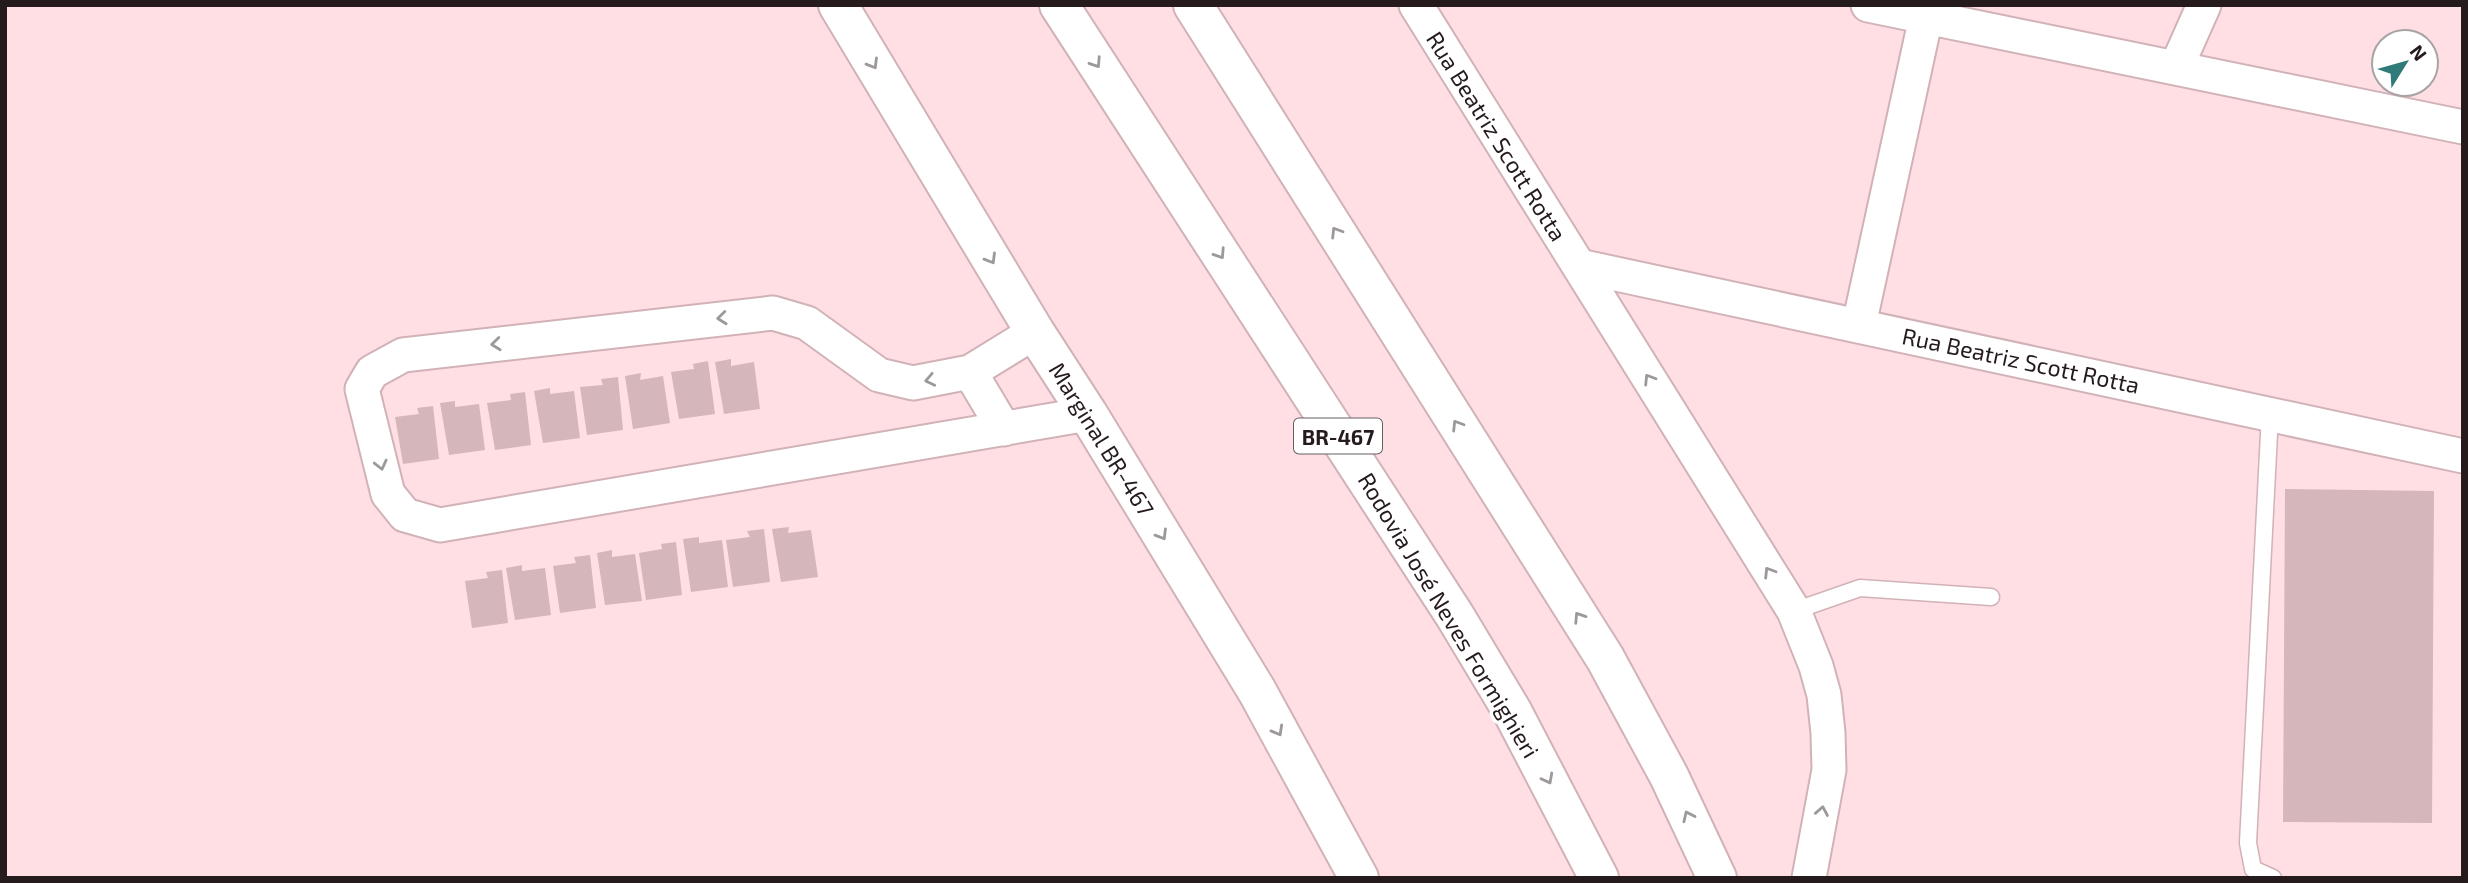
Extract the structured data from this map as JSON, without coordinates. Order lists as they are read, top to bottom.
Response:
{
  "streets": {
    "main road": ["BR-467", "Marginal BR-467", "Rodovia José Neves Formighieri"],
    "street": ["Rua Beatriz Scott Rotta"]
  },
  "north": "top right"
}
